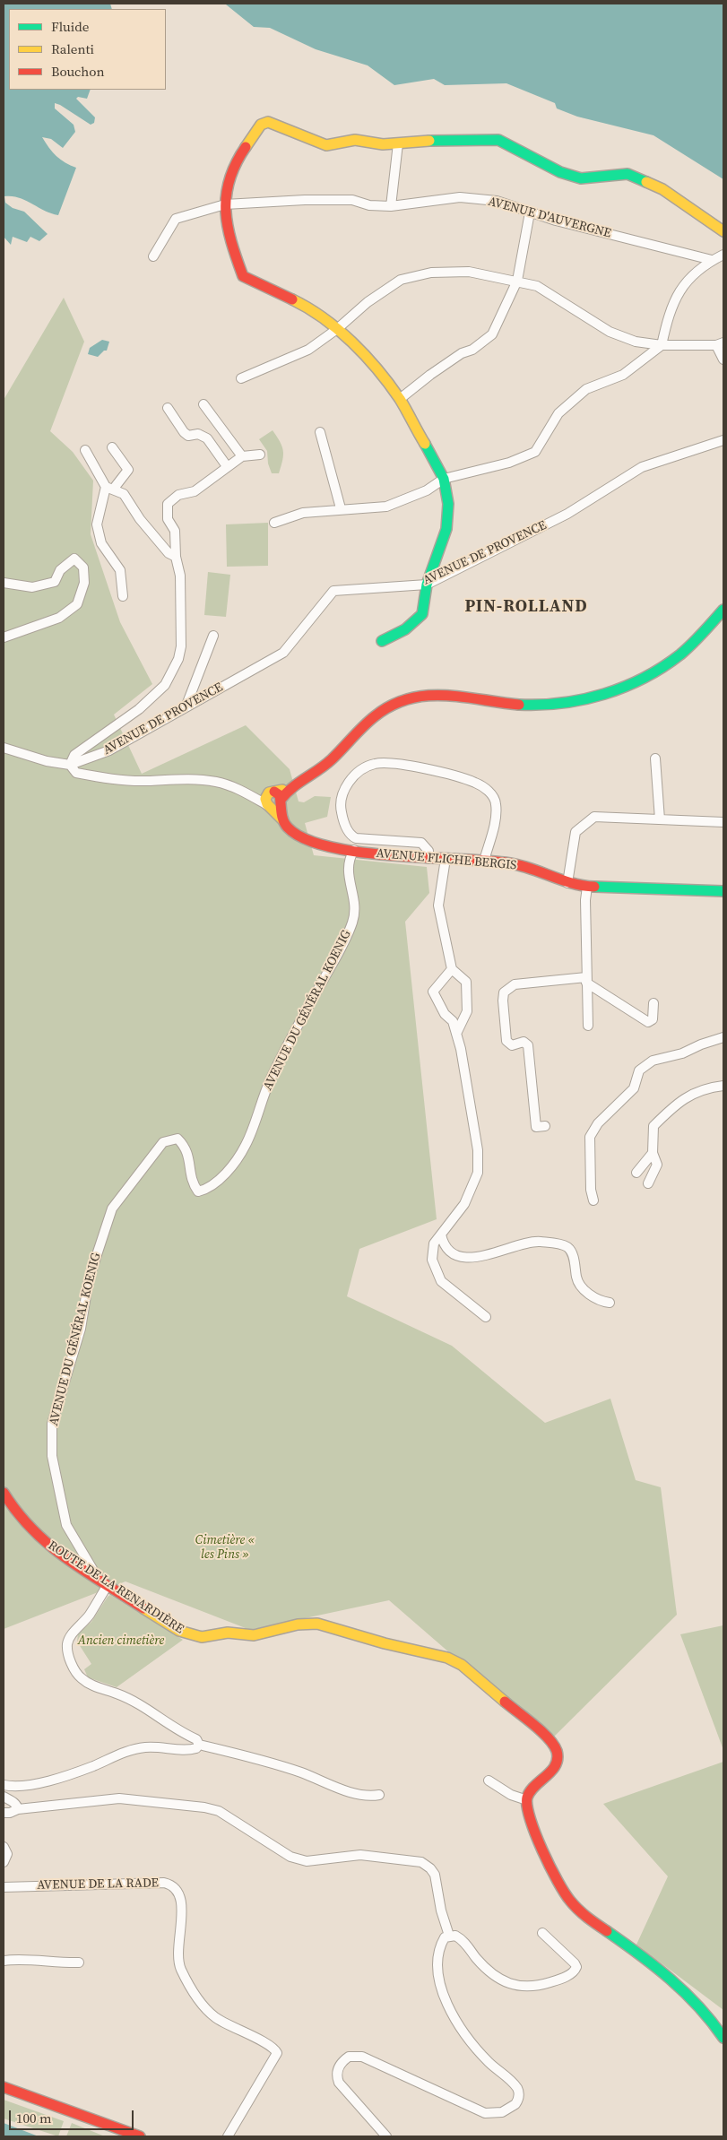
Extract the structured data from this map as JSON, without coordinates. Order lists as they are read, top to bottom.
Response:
{
  "streets": {
    "street": [
      "AVENUE D'AUVERGNE",
      "AVENUE DE PROVENCE",
      "AVENUE FLICHE BERGIS",
      "AVENUE DU GÉNÉRAL KOENIG",
      "ROUTE DE LA RENARDIÈRE",
      "AVENUE DE LA RADE"
    ]
  },
  "crossings": [
    ["AVENUE FLICHE BERGIS", "AVENUE DU GÉNÉRAL KOENIG"],
    ["AVENUE DU GÉNÉRAL KOENIG", "ROUTE DE LA RENARDIÈRE"]
  ],
  "districts": ["PIN-ROLLAND"],
  "parks": ["Cimetière « les Pins »", "Ancien cimetière"],
  "legend": ["Fluide", "Ralenti", "Bouchon"],
  "scale_bar": "100 m"
}
